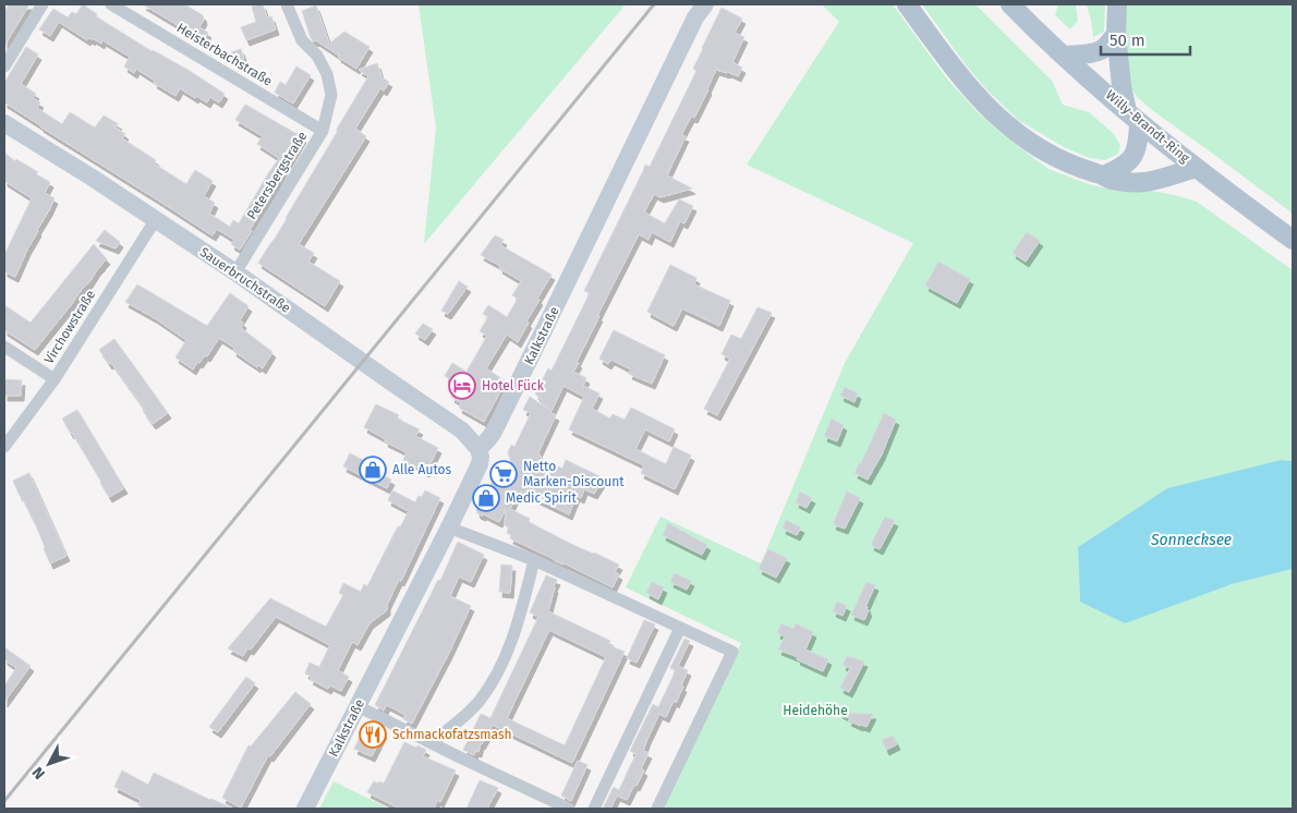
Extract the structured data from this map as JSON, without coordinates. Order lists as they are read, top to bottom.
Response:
{
  "streets": {
    "main road": ["Willy-Brandt-Ring"],
    "street": [
      "Heisterbachstraße",
      "Petersbergstraße",
      "Sauerbruchstraße",
      "Virchowstraße",
      "Kalkstraße"
    ]
  },
  "crossings": [
    ["Heisterbachstraße", "Petersbergstraße"],
    ["Petersbergstraße", "Sauerbruchstraße"],
    ["Sauerbruchstraße", "Virchowstraße"],
    ["Sauerbruchstraße", "Kalkstraße"]
  ],
  "water": ["Sonnecksee"],
  "parks": ["Heidehöhe"],
  "places": {
    "hotel": ["Hotel Fück"],
    "shop": ["Alle Autos", "Medic Spirit"],
    "supermarket": ["Netto Marken-Discount"],
    "restaurant": ["Schmackofatzsmash"]
  },
  "scale_bar": "50 m",
  "north": "bottom left"
}
